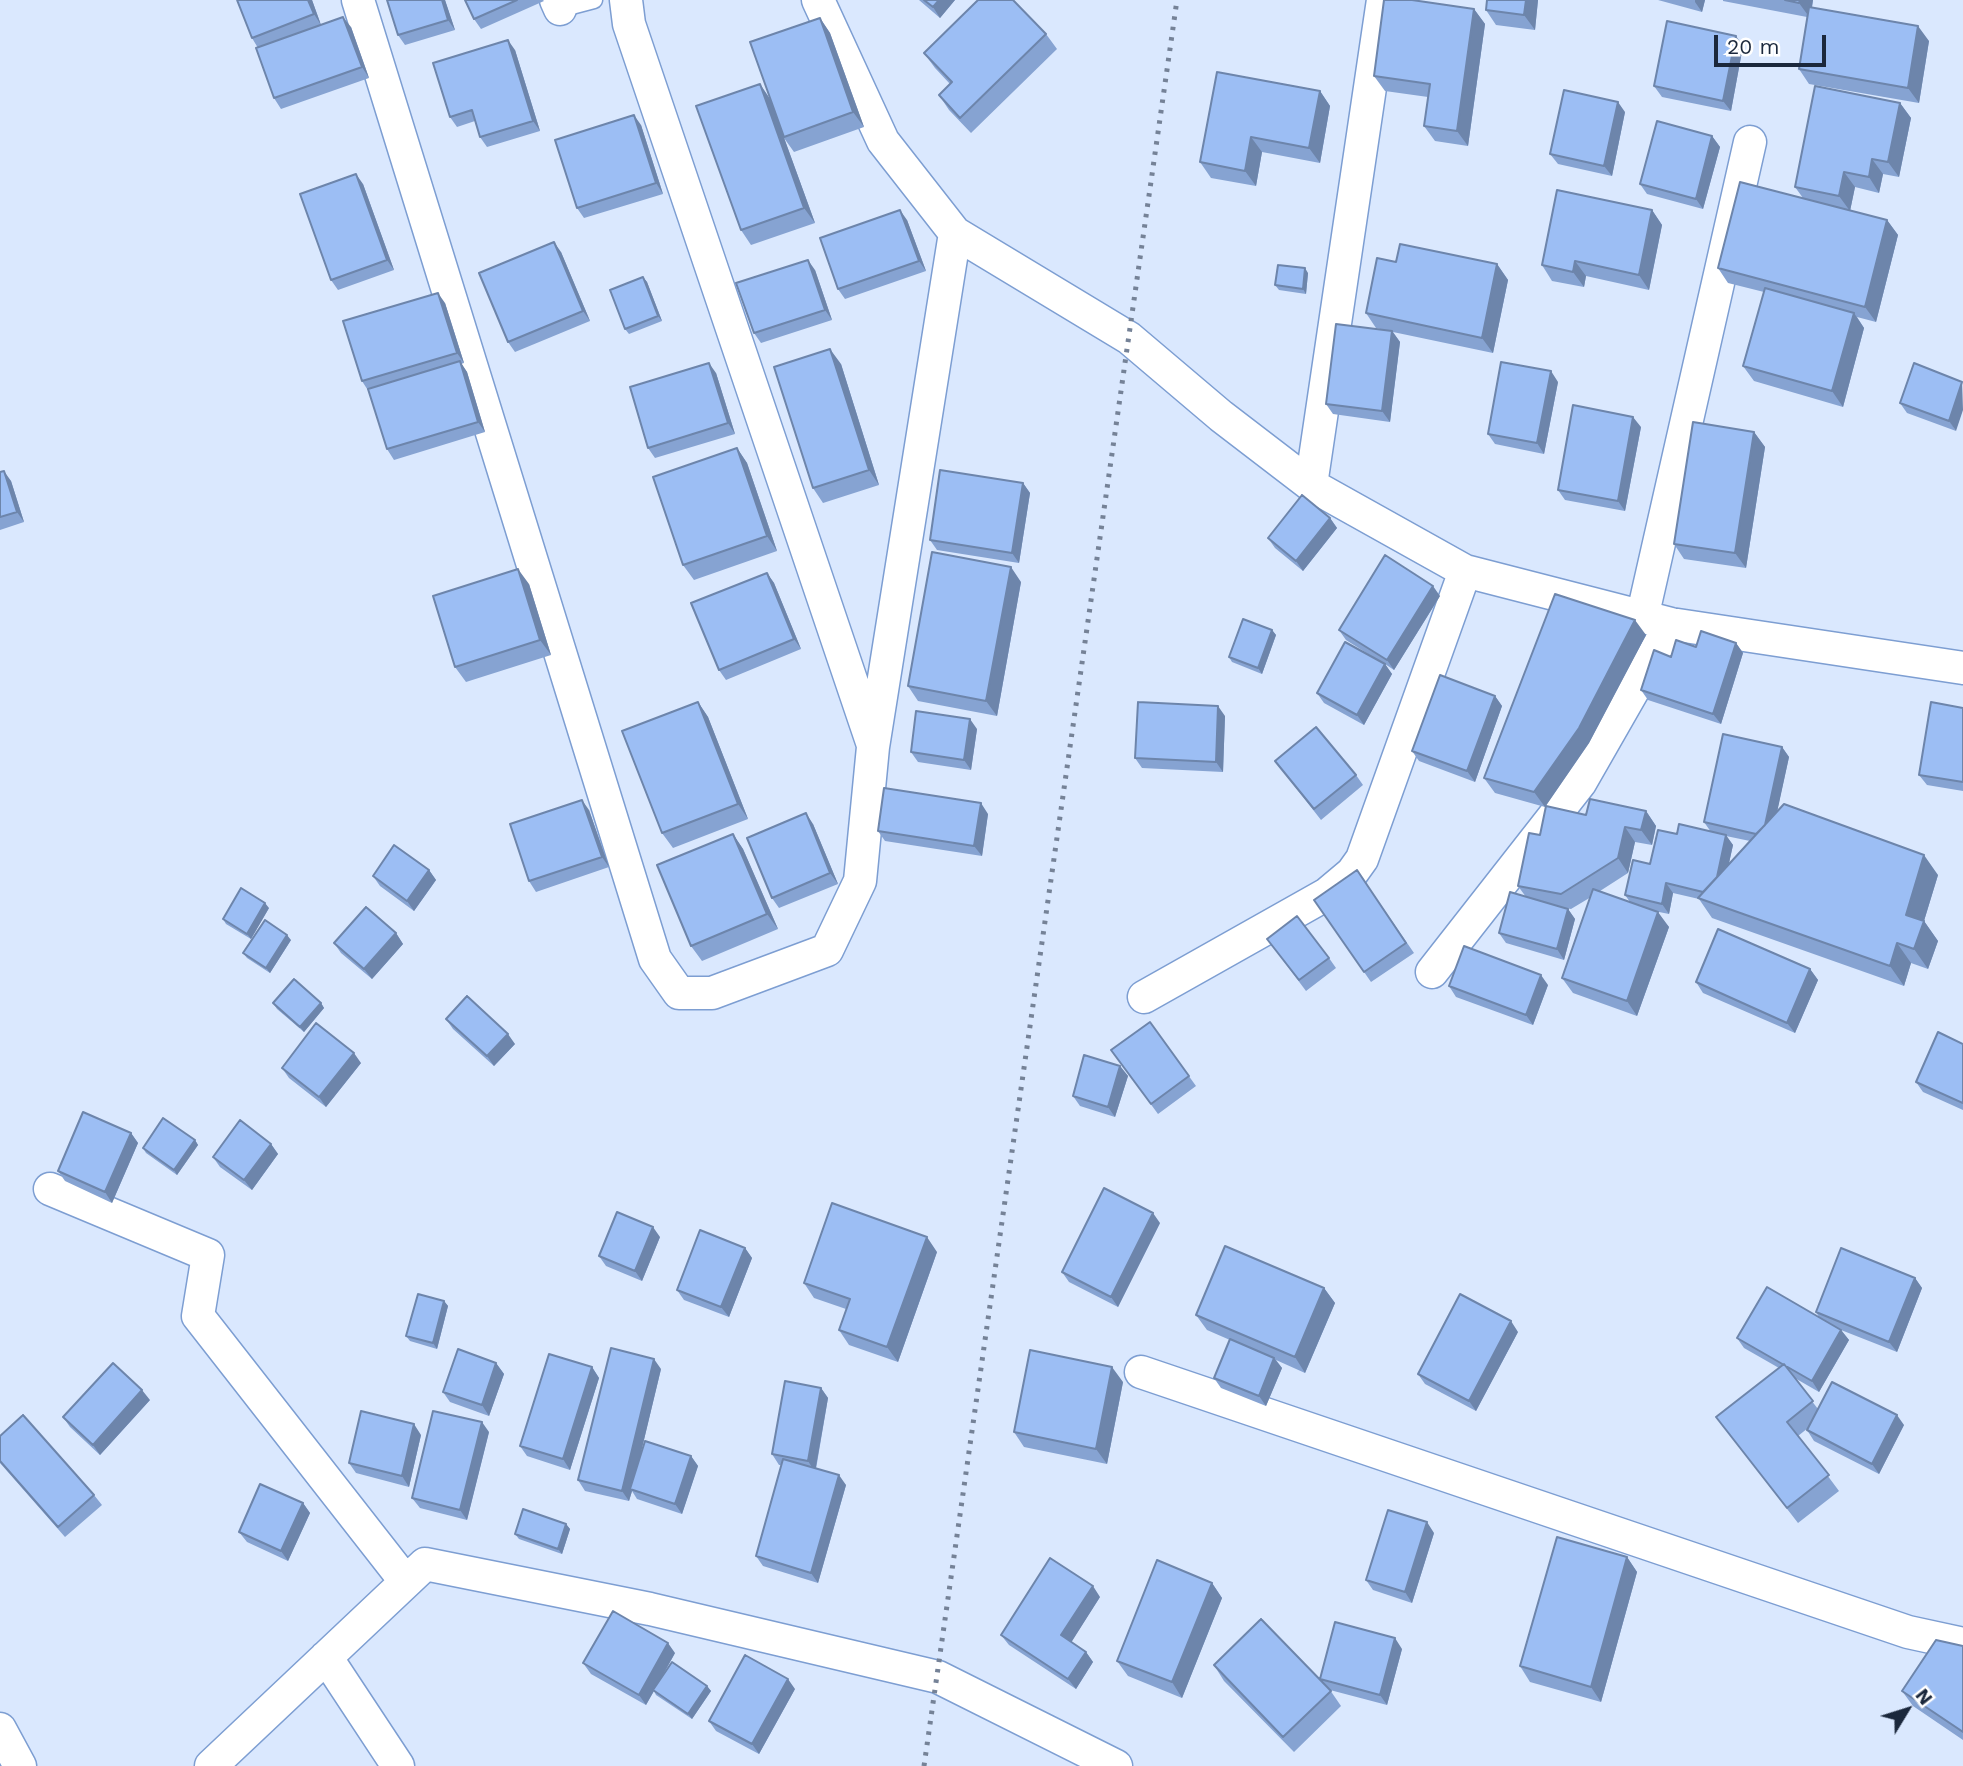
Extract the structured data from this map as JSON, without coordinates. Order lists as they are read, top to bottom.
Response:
{
  "scale_bar": "20 m",
  "north": "top right"
}
